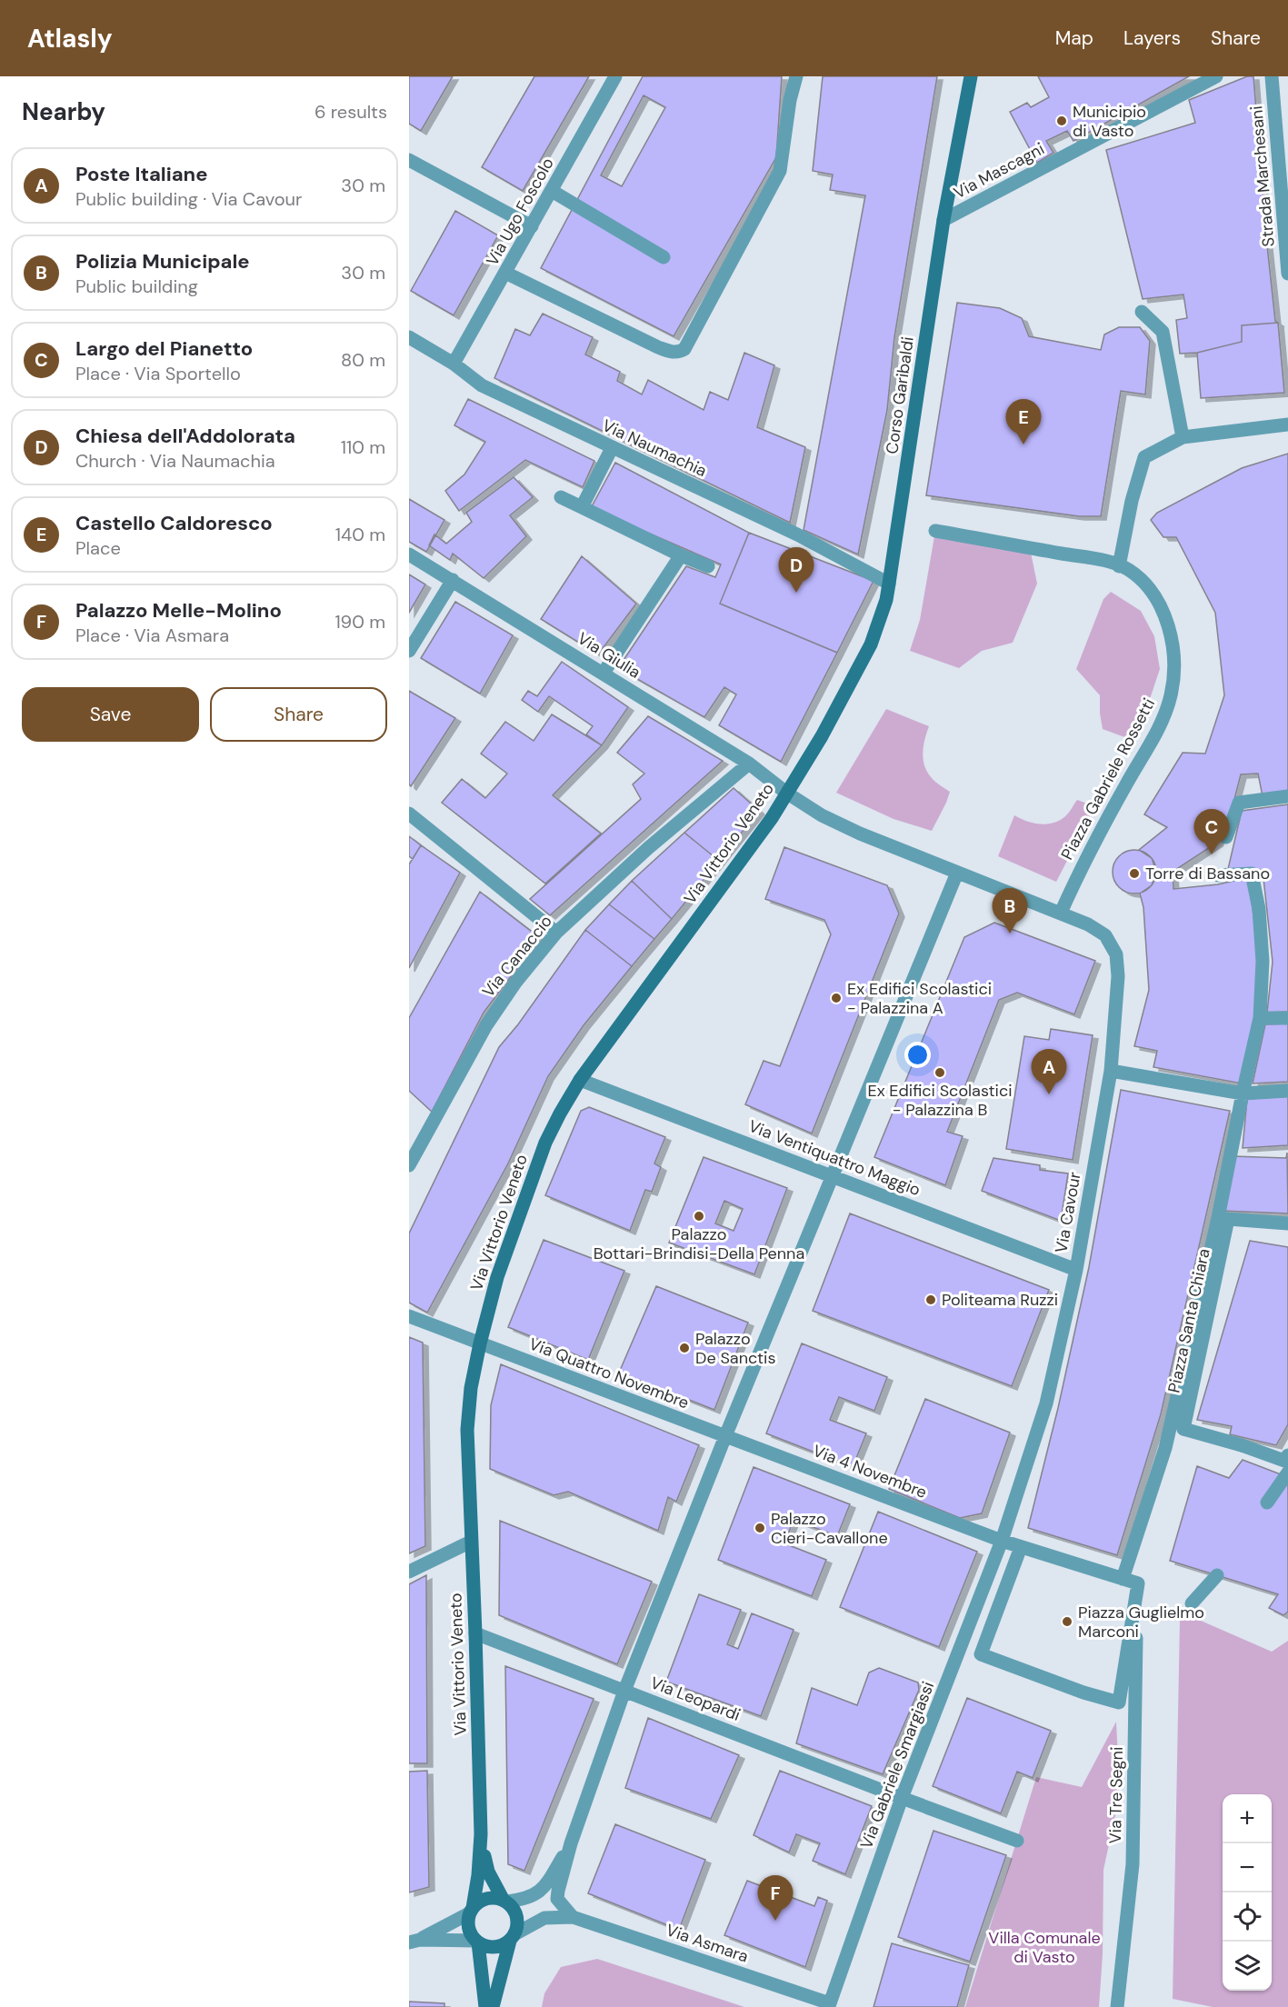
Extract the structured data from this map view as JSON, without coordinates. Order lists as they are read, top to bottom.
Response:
{
  "streets": {
    "street": [
      "Via Mascagni",
      "Strada Marchesani",
      "Via Ugo Foscolo",
      "Corso Garibaldi",
      "Via Naumachia",
      "Via Giulia",
      "Piazza Gabriele Rossetti",
      "Via Vittorio Veneto",
      "Via Canaccio",
      "Via Ventiquattro Maggio",
      "Via Cavour",
      "Piazza Santa Chiara",
      "Via Quattro Novembre",
      "Via 4 Novembre",
      "Via Leopardi",
      "Via Gabriele Smargiassi",
      "Via Tre Segni",
      "Via Asmara"
    ]
  },
  "crossings": [
    ["Via Mascagni", "Corso Garibaldi"],
    ["Via Ugo Foscolo", "Via Naumachia"],
    ["Corso Garibaldi", "Via Naumachia"],
    ["Corso Garibaldi", "Via Vittorio Veneto"],
    ["Via Giulia", "Via Vittorio Veneto"],
    ["Via Giulia", "Via Canaccio"],
    ["Piazza Gabriele Rossetti", "Via Cavour"],
    ["Via Vittorio Veneto", "Via Ventiquattro Maggio"],
    ["Via Vittorio Veneto", "Via Quattro Novembre"],
    ["Via Vittorio Veneto", "Via Leopardi"],
    ["Via Ventiquattro Maggio", "Via Cavour"],
    ["Via Cavour", "Via 4 Novembre"],
    ["Via Cavour", "Via Gabriele Smargiassi"],
    ["Via Quattro Novembre", "Via 4 Novembre"],
    ["Via 4 Novembre", "Via Gabriele Smargiassi"],
    ["Via Leopardi", "Via Gabriele Smargiassi"],
    ["Via Gabriele Smargiassi", "Via Asmara"]
  ],
  "parks": ["Villa Comunale di Vasto"],
  "places": [
    "Municipio di Vasto",
    "Torre di Bassano",
    "Ex Edifici Scolastici - Palazzina A",
    "Ex Edifici Scolastici - Palazzina B",
    "Palazzo Bottari-Brindisi-Della Penna",
    "Politeama Ruzzi",
    "Palazzo De Sanctis",
    "Palazzo Cieri-Cavallone",
    "Piazza Guglielmo Marconi"
  ],
  "page": {
    "header": "Atlasly",
    "nav": ["Map", "Layers", "Share"],
    "heading": ["Nearby", "6 results"],
    "list": [
      {
        "mark": "A",
        "name": "Poste Italiane",
        "note": "Public building · Via Cavour",
        "value": "30 m"
      },
      {
        "mark": "B",
        "name": "Polizia Municipale",
        "note": "Public building",
        "value": "30 m"
      },
      {
        "mark": "C",
        "name": "Largo del Pianetto",
        "note": "Place · Via Sportello",
        "value": "80 m"
      },
      {
        "mark": "D",
        "name": "Chiesa dell'Addolorata",
        "note": "Church · Via Naumachia",
        "value": "110 m"
      },
      {
        "mark": "E",
        "name": "Castello Caldoresco",
        "note": "Place",
        "value": "140 m"
      },
      {
        "mark": "F",
        "name": "Palazzo Melle-Molino",
        "note": "Place · Via Asmara",
        "value": "190 m"
      }
    ],
    "pins": [
      "E",
      "D",
      "C",
      "B",
      "A",
      "F"
    ],
    "buttons": ["Save", "Share"],
    "map_buttons": ["+", "−"]
  }
}
